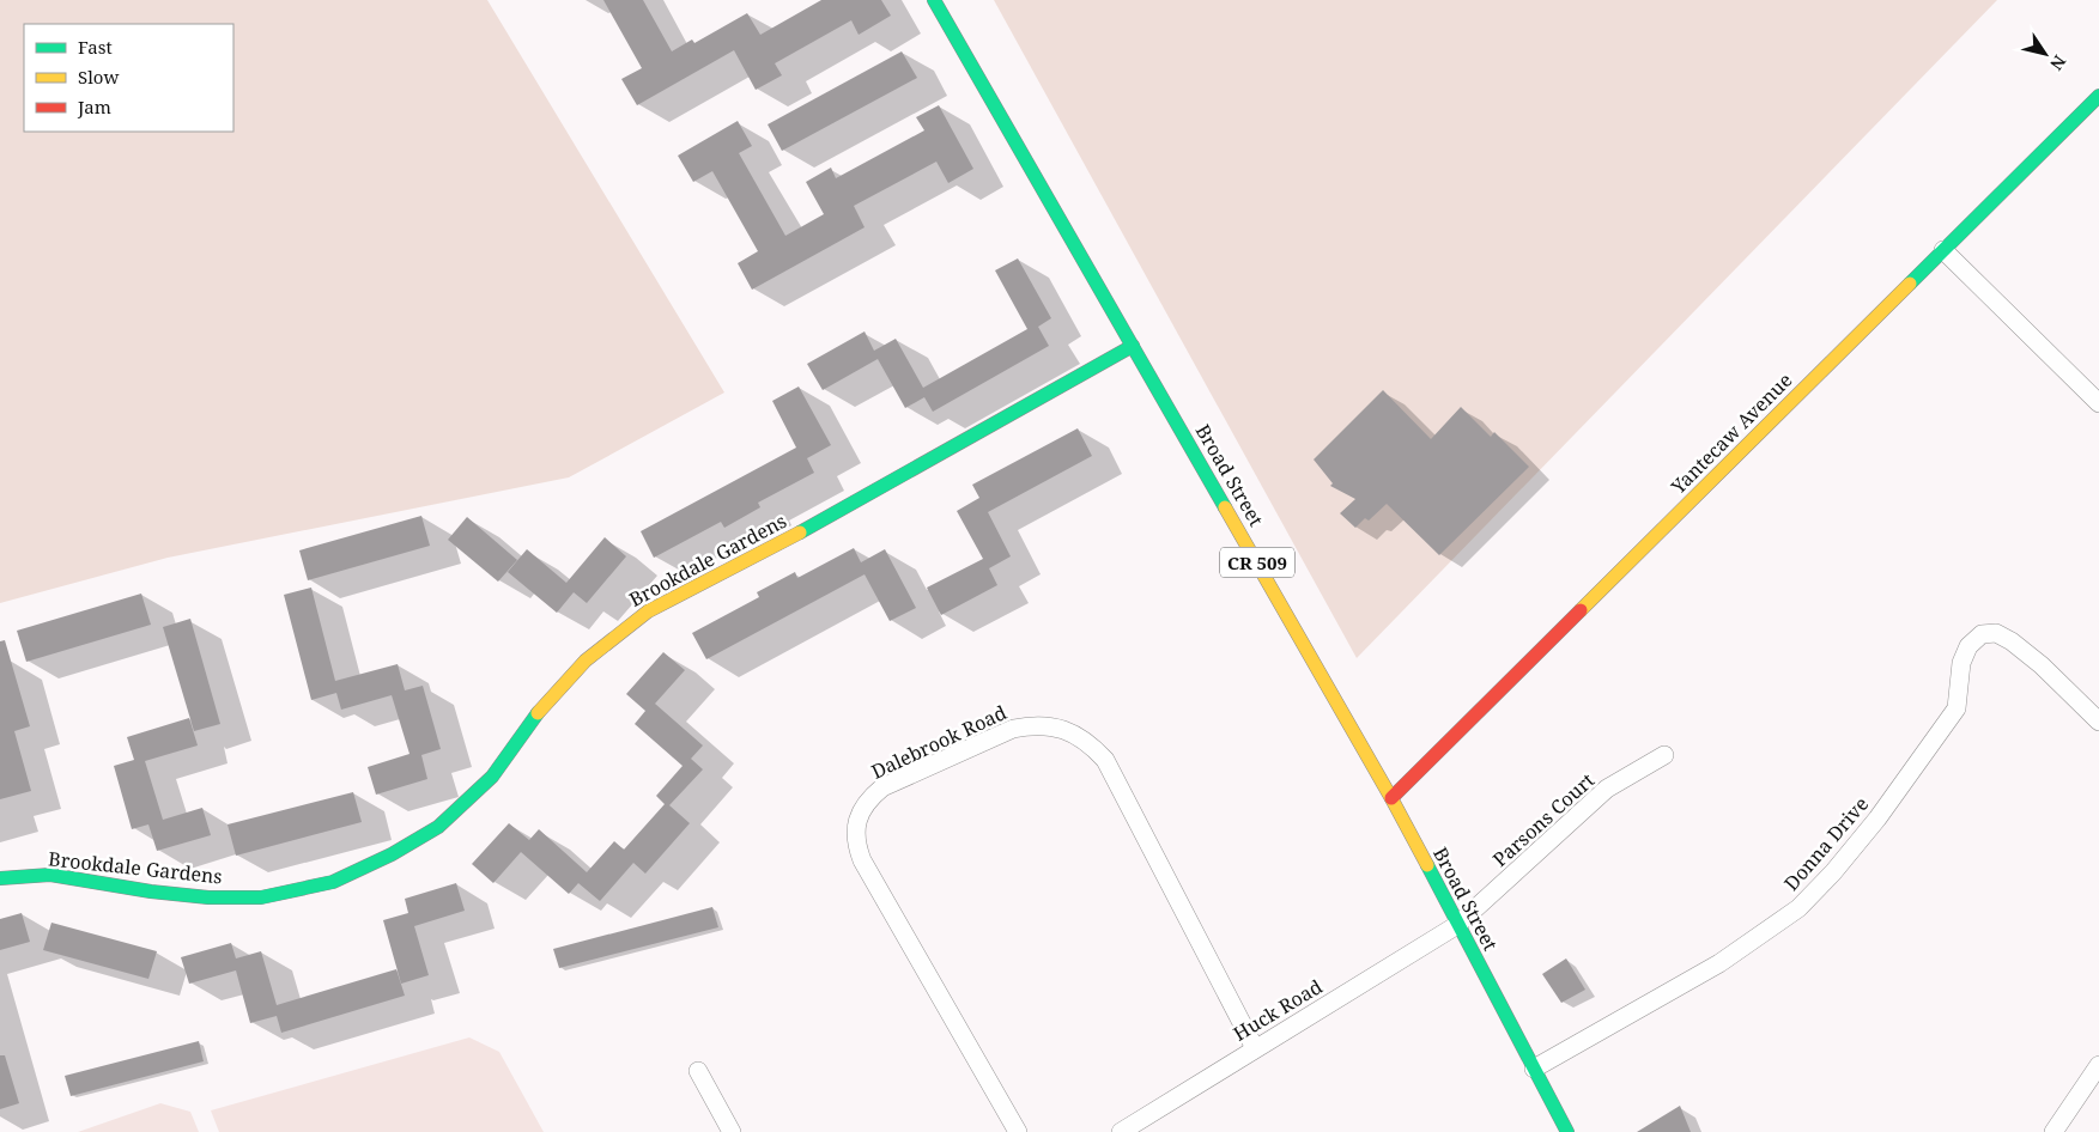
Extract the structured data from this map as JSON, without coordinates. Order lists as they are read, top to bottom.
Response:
{
  "streets": {
    "street": [
      "Yantecaw Avenue",
      "Broad Street",
      "Brookdale Gardens",
      "CR 509",
      "Dalebrook Road",
      "Parsons Court",
      "Donna Drive",
      "Huck Road"
    ]
  },
  "crossings": [
    ["Yantecaw Avenue", "Broad Street"],
    ["Broad Street", "Brookdale Gardens"],
    ["Broad Street", "Parsons Court"],
    ["Broad Street", "Donna Drive"],
    ["Broad Street", "Huck Road"],
    ["Dalebrook Road", "Huck Road"],
    ["Parsons Court", "Huck Road"]
  ],
  "legend": ["Fast", "Slow", "Jam"],
  "north": "bottom right"
}
